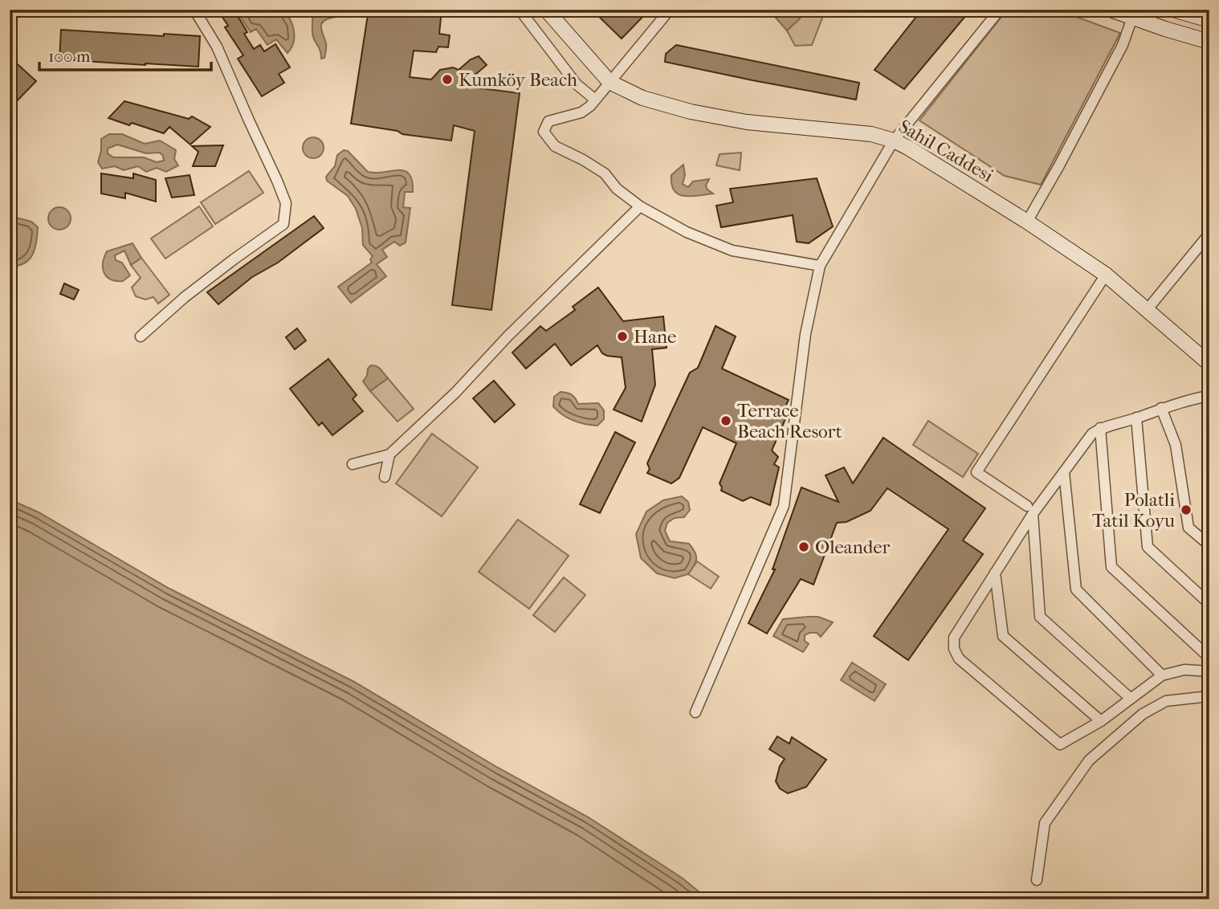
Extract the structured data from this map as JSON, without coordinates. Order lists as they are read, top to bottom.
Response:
{
  "streets": {
    "main road": ["Sahil Caddesi"]
  },
  "places": [
    "Kumköy Beach",
    "Hane",
    "Terrace Beach Resort",
    "Polatli Tatil Koyu",
    "Oleander"
  ],
  "scale_bar": "100 m"
}
